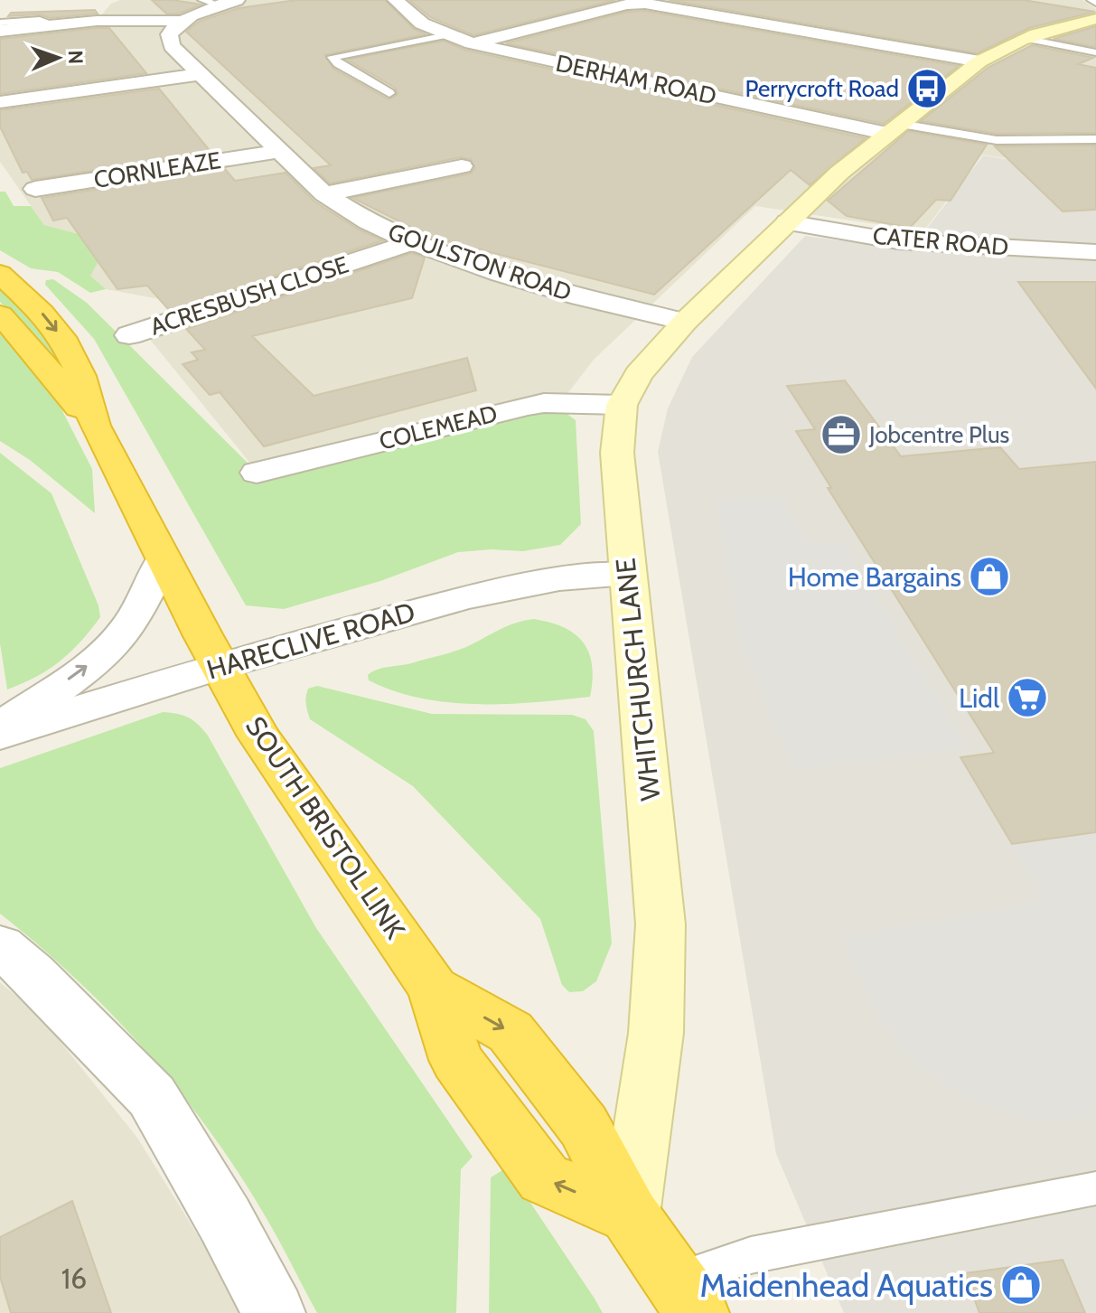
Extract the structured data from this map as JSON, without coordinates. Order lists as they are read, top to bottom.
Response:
{
  "streets": {
    "highway": ["SOUTH BRISTOL LINK"],
    "street": [
      "DERHAM ROAD",
      "CORNLEAZE",
      "CATER ROAD",
      "GOULSTON ROAD",
      "ACRESBUSH CLOSE",
      "COLEMEAD",
      "HARECLIVE ROAD",
      "WHITCHURCH LANE"
    ]
  },
  "crossings": [
    ["DERHAM ROAD", "WHITCHURCH LANE"],
    ["CORNLEAZE", "GOULSTON ROAD"],
    ["CATER ROAD", "WHITCHURCH LANE"],
    ["GOULSTON ROAD", "ACRESBUSH CLOSE"],
    ["GOULSTON ROAD", "WHITCHURCH LANE"],
    ["COLEMEAD", "WHITCHURCH LANE"],
    ["HARECLIVE ROAD", "WHITCHURCH LANE"],
    ["HARECLIVE ROAD", "SOUTH BRISTOL LINK"],
    ["WHITCHURCH LANE", "SOUTH BRISTOL LINK"]
  ],
  "places": {
    "bus stop": ["Perrycroft Road"],
    "office": ["Jobcentre Plus"],
    "shop": ["Home Bargains", "Maidenhead Aquatics"],
    "supermarket": ["Lidl"]
  },
  "house_numbers": ["16"],
  "north": "right"
}
